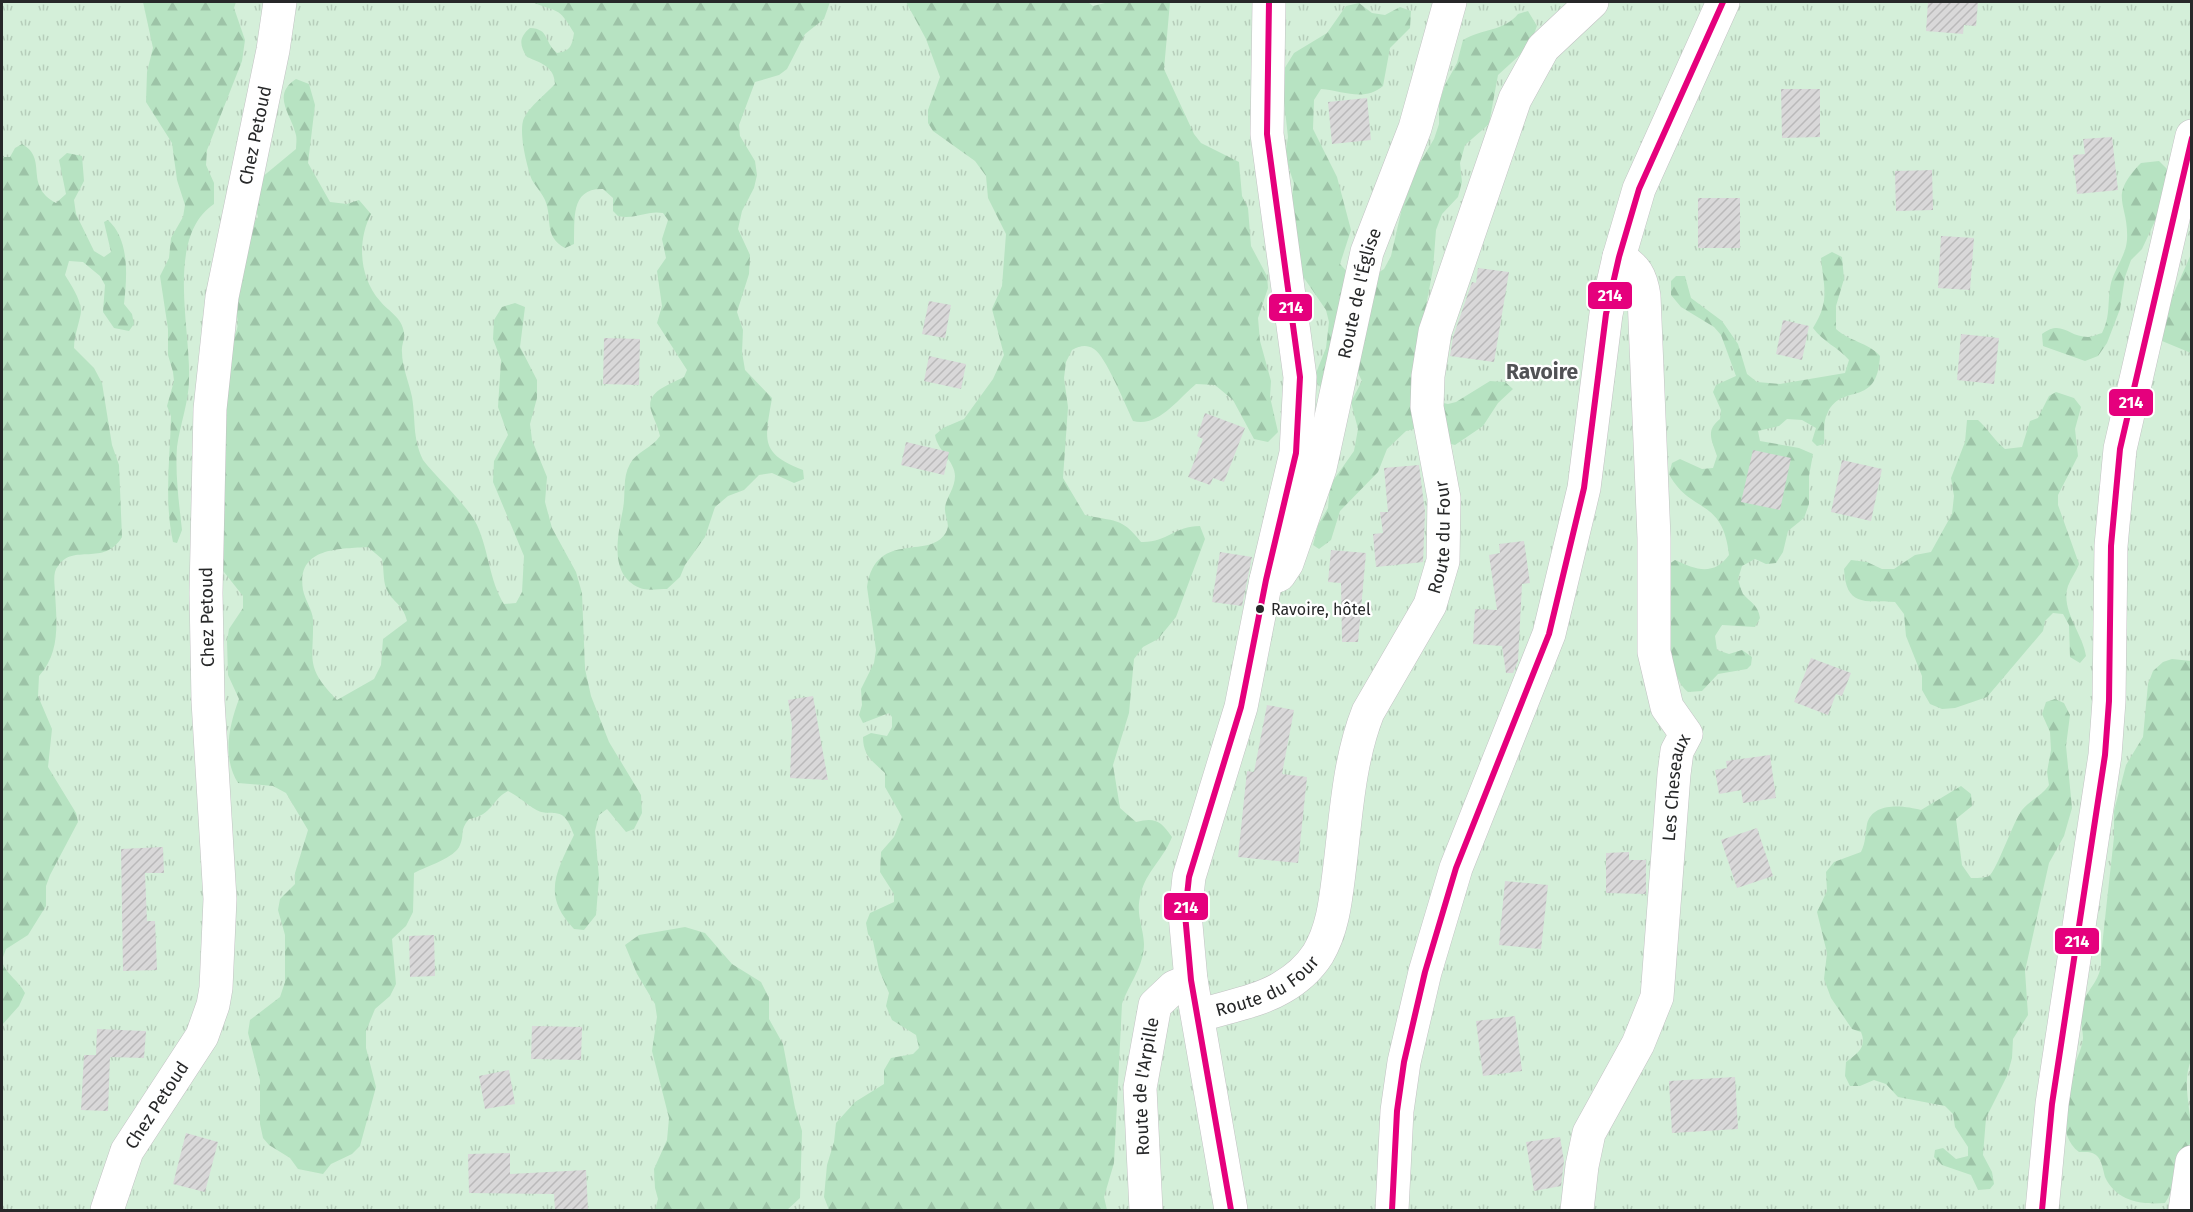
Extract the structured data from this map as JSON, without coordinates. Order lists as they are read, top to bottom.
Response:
{
  "streets": {
    "street": [
      "Chez Petoud",
      "Route de l'Église",
      "Route du Four",
      "Les Cheseaux",
      "Route de l'Arpille"
    ]
  },
  "districts": ["Ravoire"],
  "places": ["Ravoire, hôtel"],
  "lines": ["transit line 214"]
}
